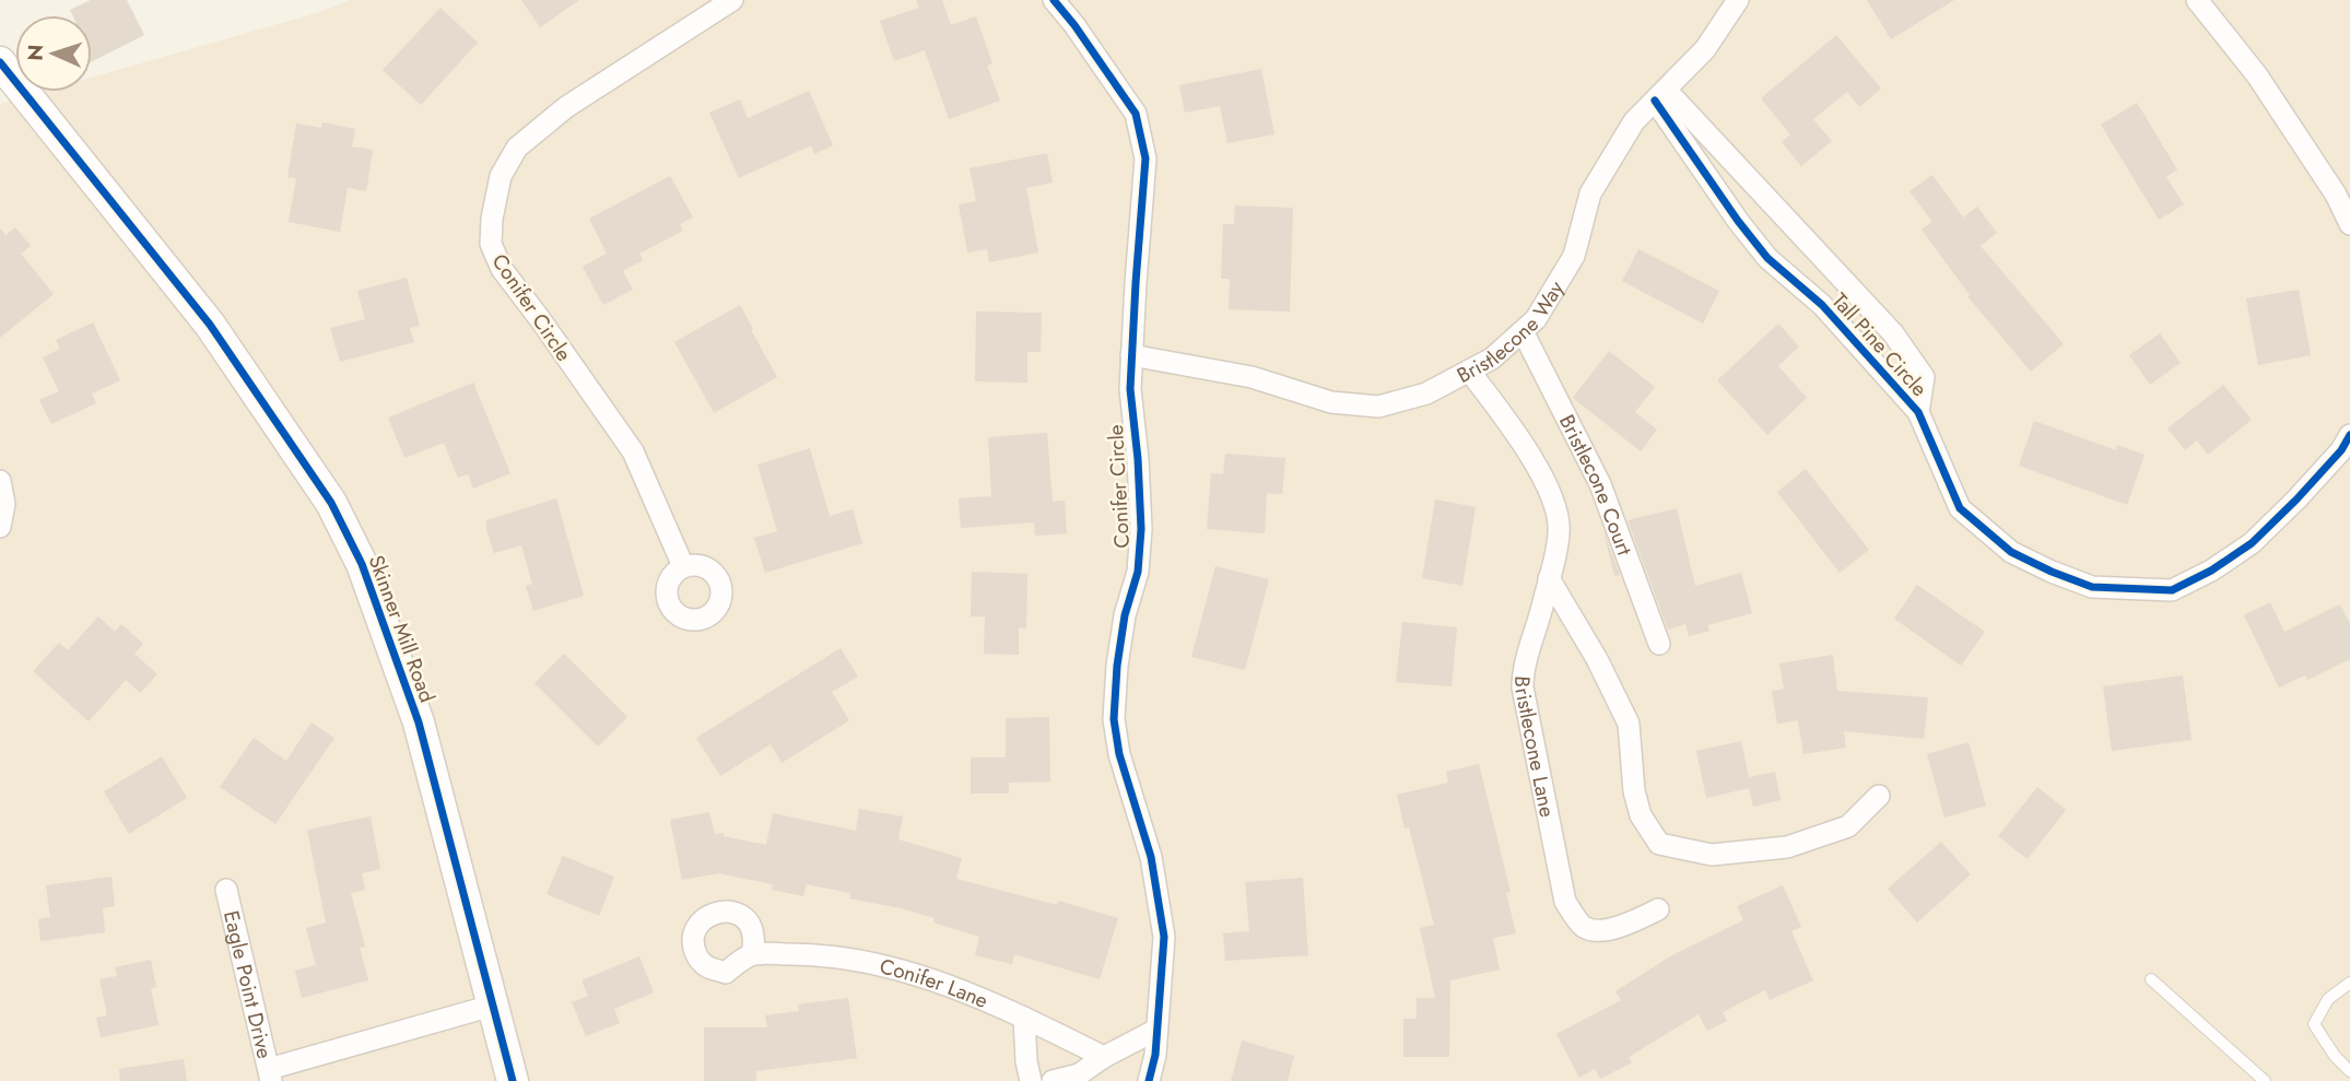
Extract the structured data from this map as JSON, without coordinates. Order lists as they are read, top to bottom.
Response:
{
  "streets": {
    "street": [
      "Conifer Circle",
      "Bristlecone Way",
      "Tall Pine Circle",
      "Bristlecone Court",
      "Skinner Mill Road",
      "Bristlecone Lane",
      "Conifer Lane",
      "Eagle Point Drive"
    ]
  },
  "crossings": [
    ["Conifer Circle", "Bristlecone Way"],
    ["Bristlecone Way", "Tall Pine Circle"],
    ["Bristlecone Way", "Bristlecone Court"],
    ["Bristlecone Way", "Bristlecone Lane"]
  ],
  "north": "left"
}
